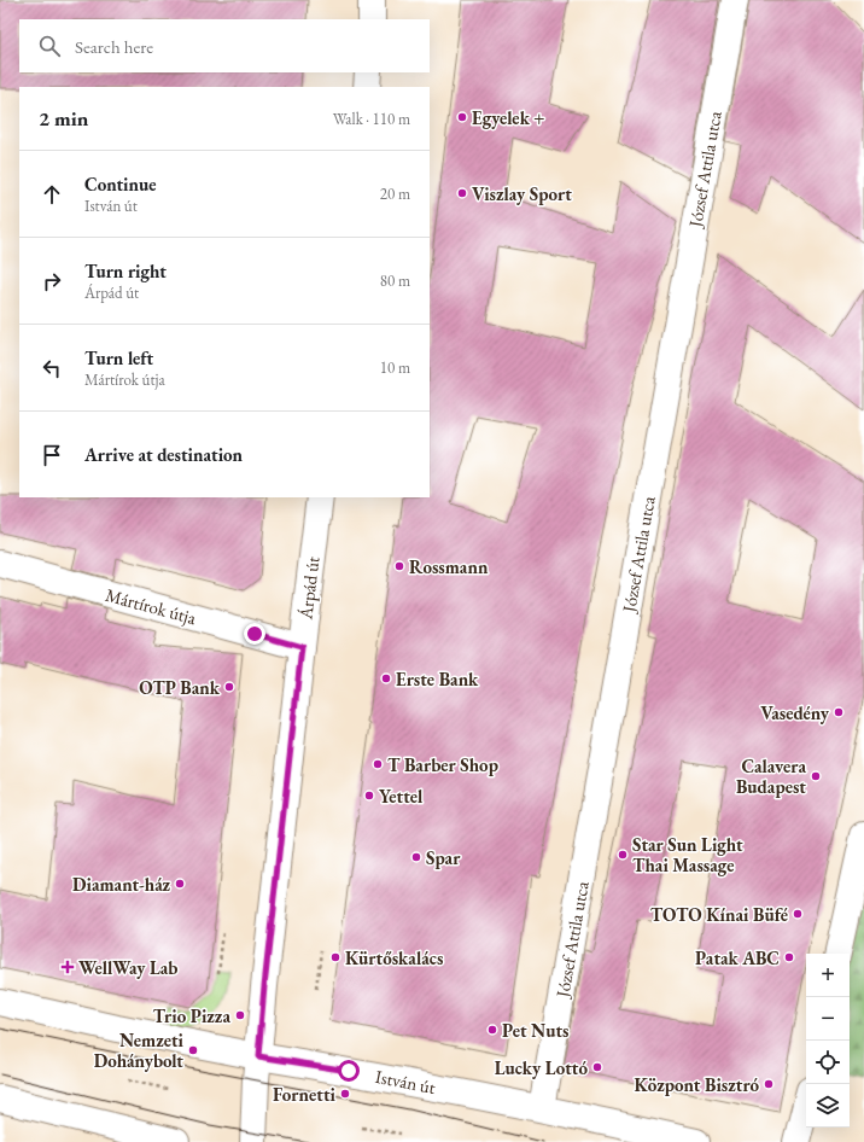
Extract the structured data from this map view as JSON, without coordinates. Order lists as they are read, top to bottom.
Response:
{
  "streets": {
    "street": [
      "József Attila utca",
      "Árpád út",
      "Mártírok útja",
      "István út"
    ]
  },
  "crossings": [
    ["József Attila utca", "István út"],
    ["Árpád út", "Mártírok útja"],
    ["Árpád út", "István út"]
  ],
  "places": {
    "other": [
      "Egyelek +",
      "Viszlay Sport",
      "Rossmann",
      "Erste Bank",
      "OTP Bank",
      "Vasedény",
      "T Barber Shop",
      "Calavera Budapest",
      "Yettel",
      "Star Sun Light Thai Massage",
      "Spar",
      "Diamant-ház",
      "TOTO Kínai Büfé",
      "Kürtőskalács",
      "Patak ABC",
      "Trio Pizza",
      "Pet Nuts",
      "Nemzeti Dohánybolt",
      "Lucky Lottó",
      "Központ Bisztró",
      "Fornetti"
    ],
    "health": ["WellWay Lab"]
  },
  "page": {
    "search": "Search here",
    "heading": ["2 min", "Walk · 110 m"],
    "list": [
      ["Continue", "István út", "20 m"],
      ["Turn right", "Árpád út", "80 m"],
      ["Turn left", "Mártírok útja", "10 m"],
      "Arrive at destination"
    ],
    "map_buttons": ["+", "−"]
  }
}
